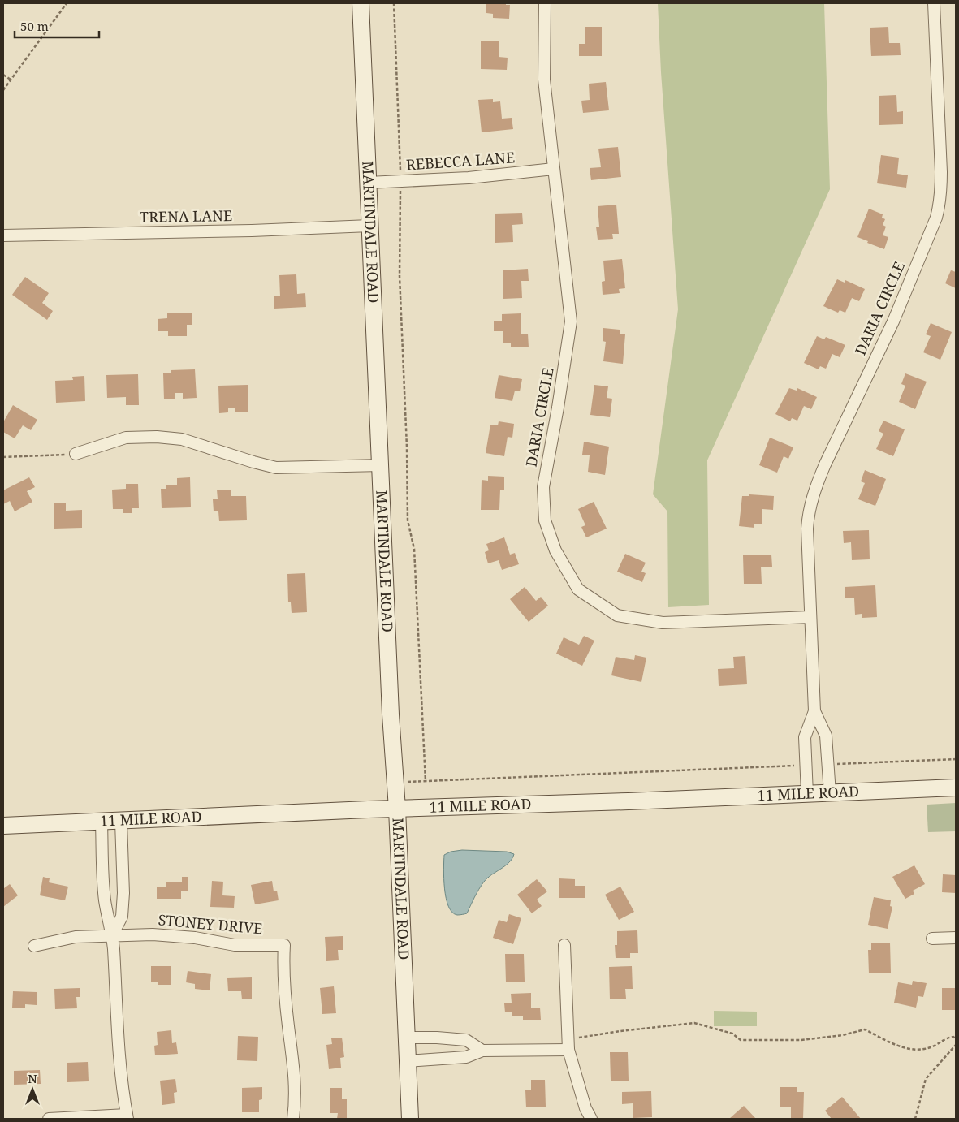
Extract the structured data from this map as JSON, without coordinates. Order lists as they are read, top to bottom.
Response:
{
  "streets": {
    "street": [
      "REBECCA LANE",
      "TRENA LANE",
      "MARTINDALE ROAD",
      "DARIA CIRCLE",
      "11 MILE ROAD",
      "STONEY DRIVE"
    ]
  },
  "crossings": [
    ["REBECCA LANE", "MARTINDALE ROAD"],
    ["REBECCA LANE", "DARIA CIRCLE"],
    ["TRENA LANE", "MARTINDALE ROAD"],
    ["MARTINDALE ROAD", "11 MILE ROAD"],
    ["DARIA CIRCLE", "11 MILE ROAD"]
  ],
  "scale_bar": "50 m",
  "north": "top"
}
